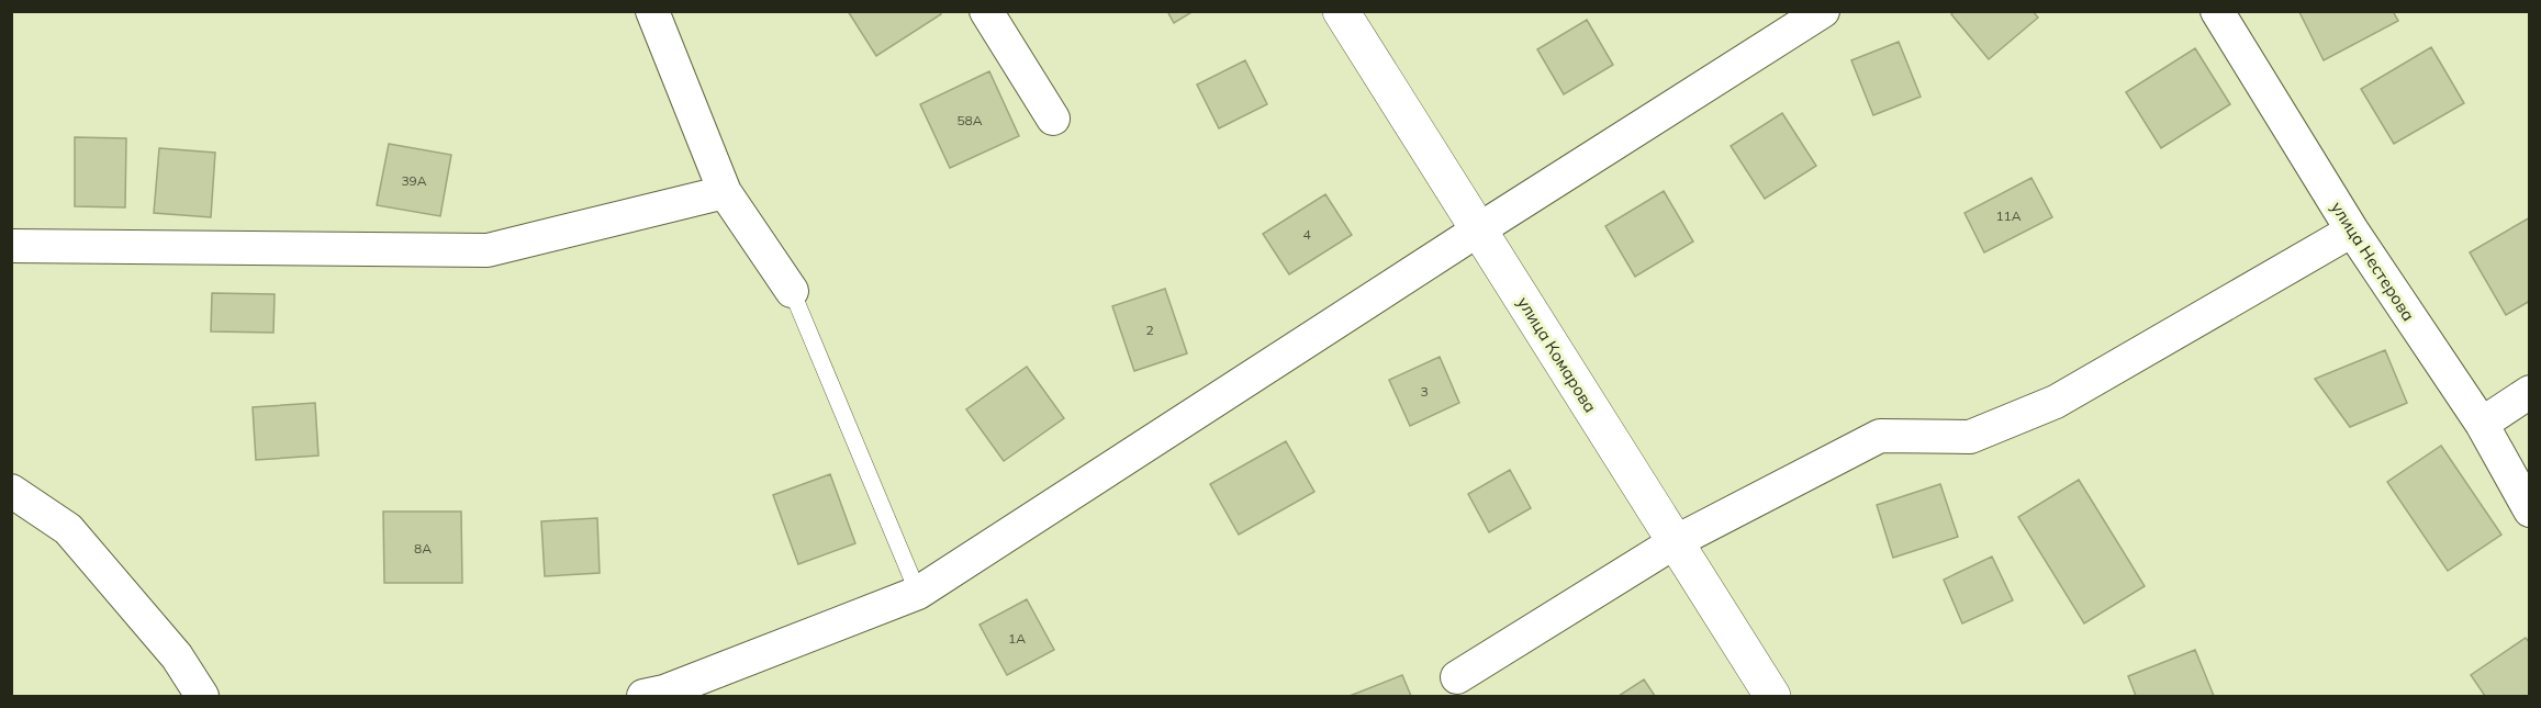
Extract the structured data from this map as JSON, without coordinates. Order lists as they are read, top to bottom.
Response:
{
  "streets": {
    "main road": ["улица Комарова"],
    "street": ["улица Нестерова"]
  },
  "house_numbers": [
    "58А",
    "39А",
    "11А",
    "4",
    "2",
    "3",
    "8А",
    "1А"
  ]
}
